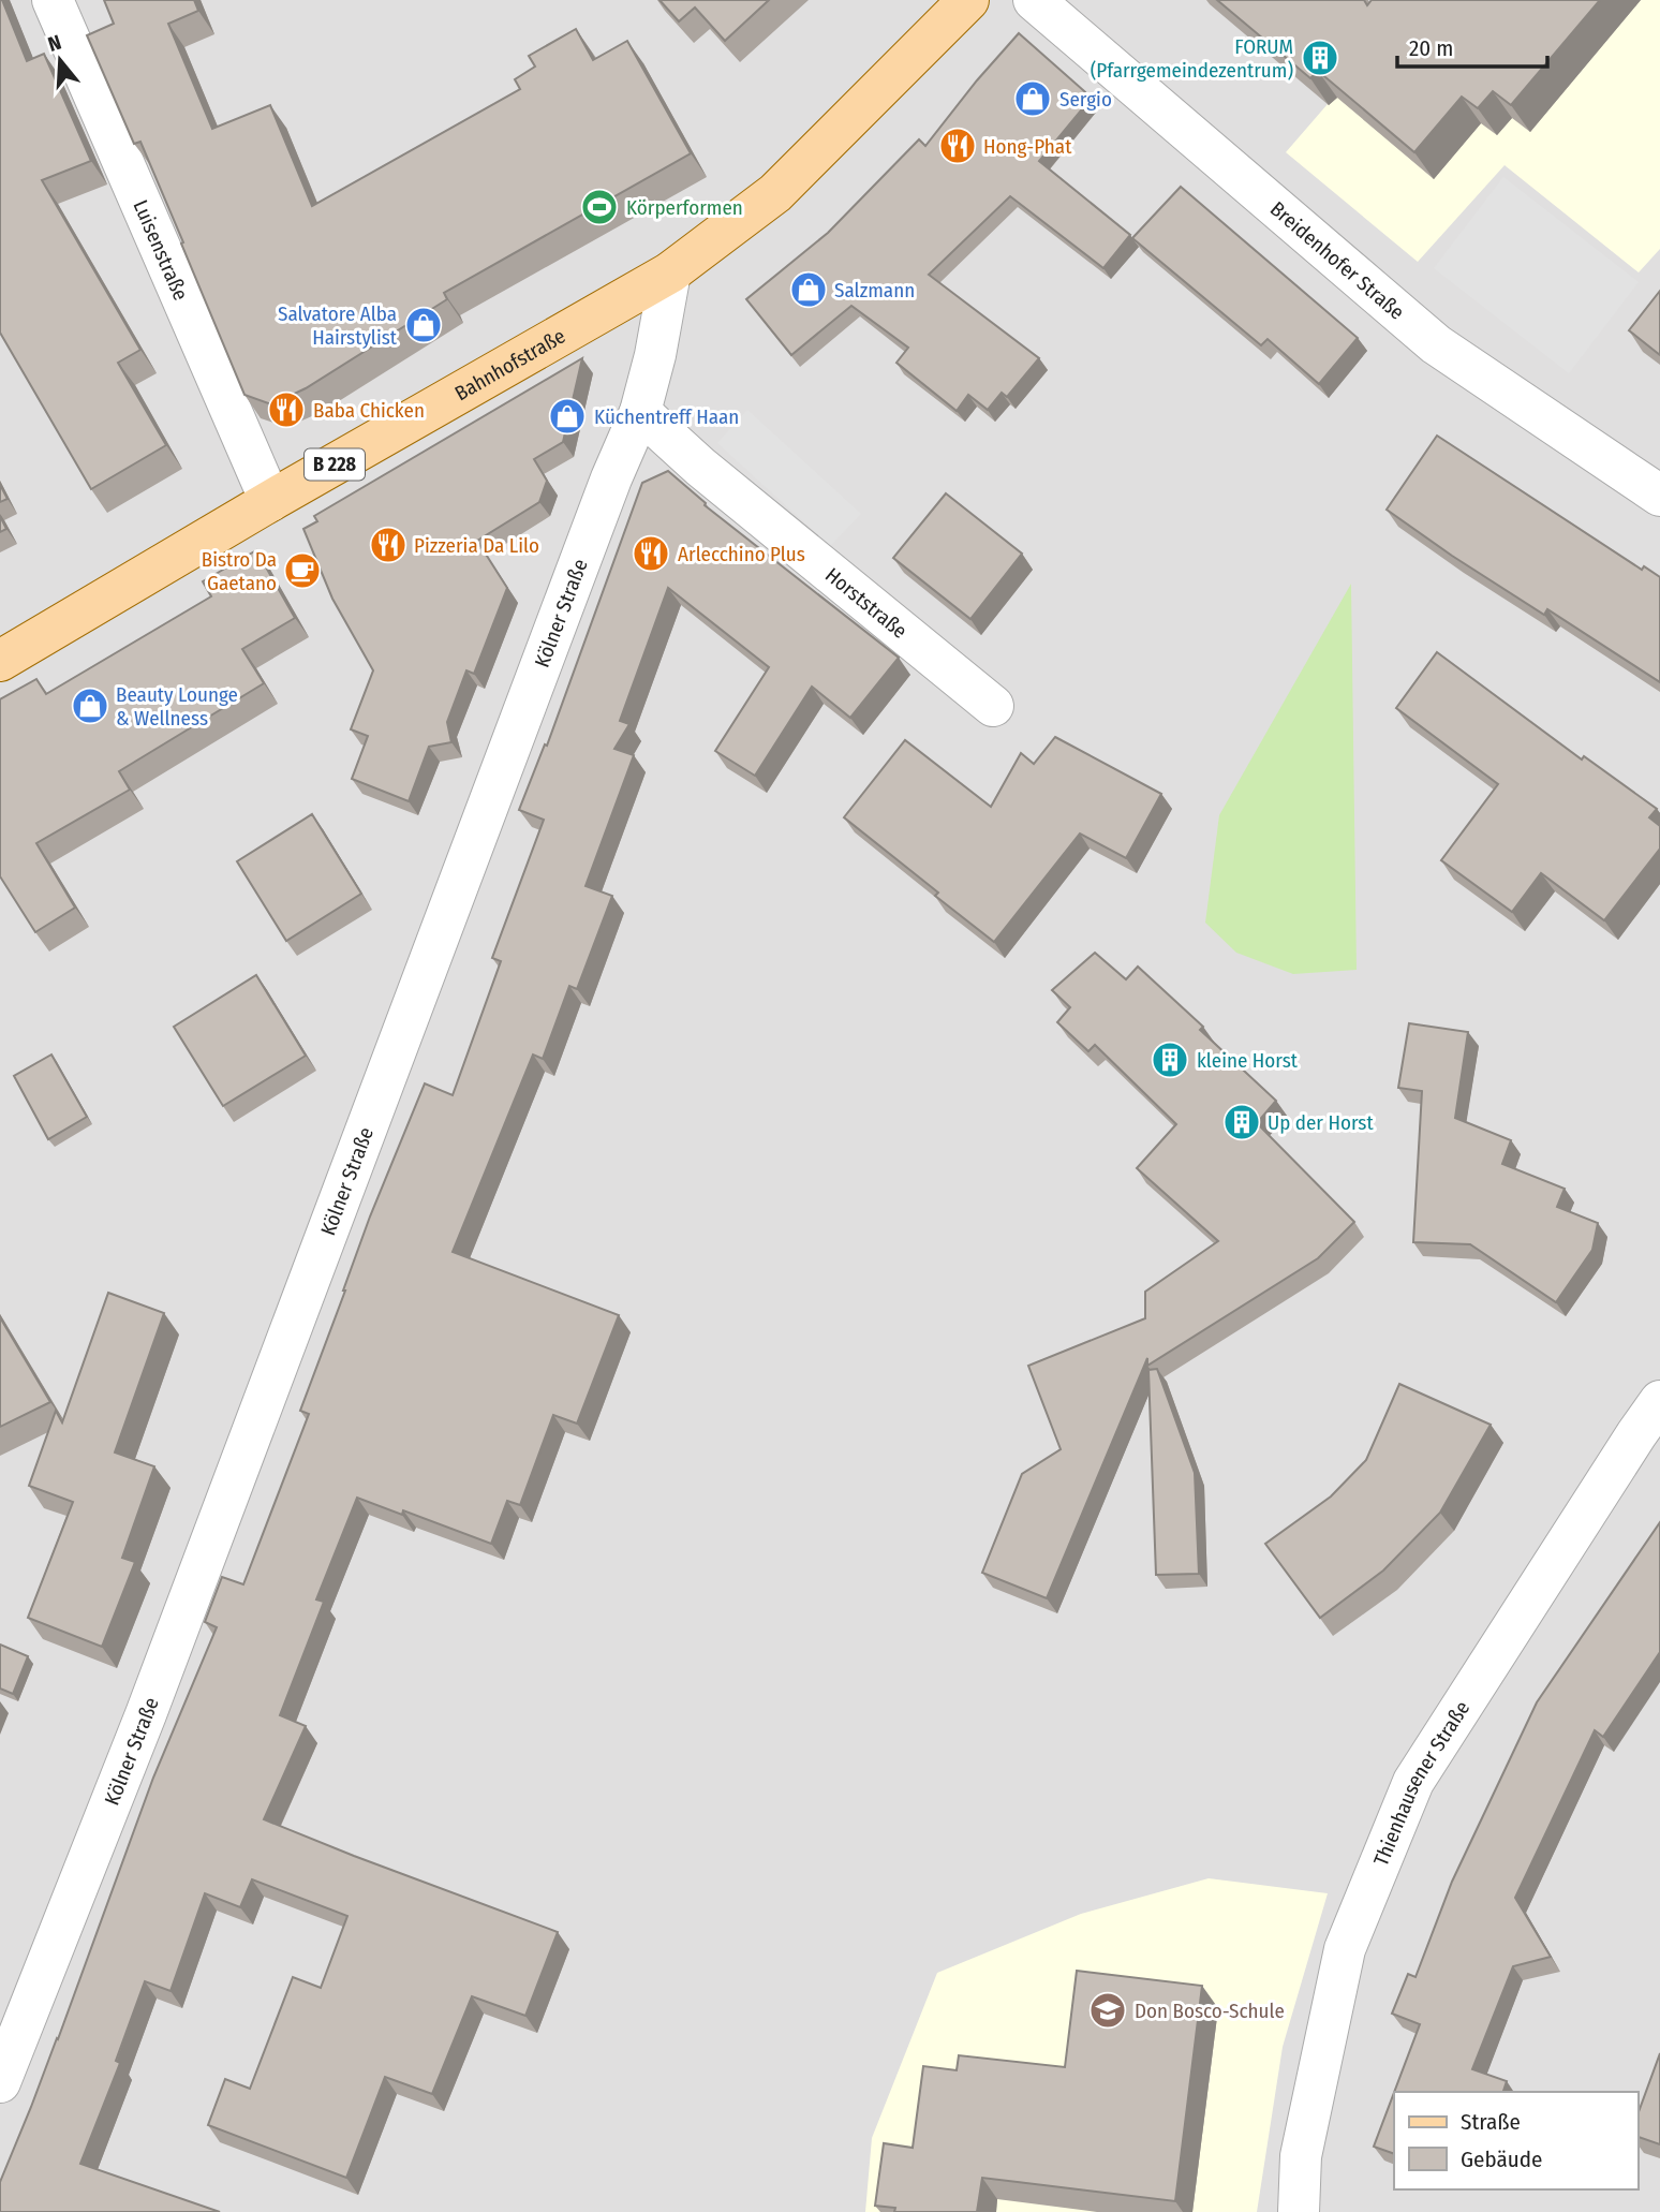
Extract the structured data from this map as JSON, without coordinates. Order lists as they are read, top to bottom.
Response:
{
  "streets": {
    "main road": ["Bahnhofstraße", "B 228"],
    "street": [
      "Luisenstraße",
      "Breidenhofer Straße",
      "Horststraße",
      "Kölner Straße",
      "Thienhausener Straße"
    ]
  },
  "crossings": [
    ["Luisenstraße", "Bahnhofstraße"],
    ["Bahnhofstraße", "Kölner Straße"],
    ["Horststraße", "Kölner Straße"]
  ],
  "places": {
    "building": ["FORUM (Pfarrgemeindezentrum)", "kleine Horst", "Up der Horst"],
    "shop": [
      "Sergio",
      "Salzmann",
      "Salvatore Alba Hairstylist",
      "Küchentreff Haan",
      "Beauty Lounge & Wellness"
    ],
    "restaurant": [
      "Hong-Phat",
      "Baba Chicken",
      "Pizzeria Da Lilo",
      "Arlecchino Plus"
    ],
    "sports": ["Körperformen"],
    "cafe": ["Bistro Da Gaetano"],
    "school or university": ["Don Bosco-Schule"]
  },
  "legend": ["Straße", "Gebäude"],
  "scale_bar": "20 m",
  "north": "top"
}
